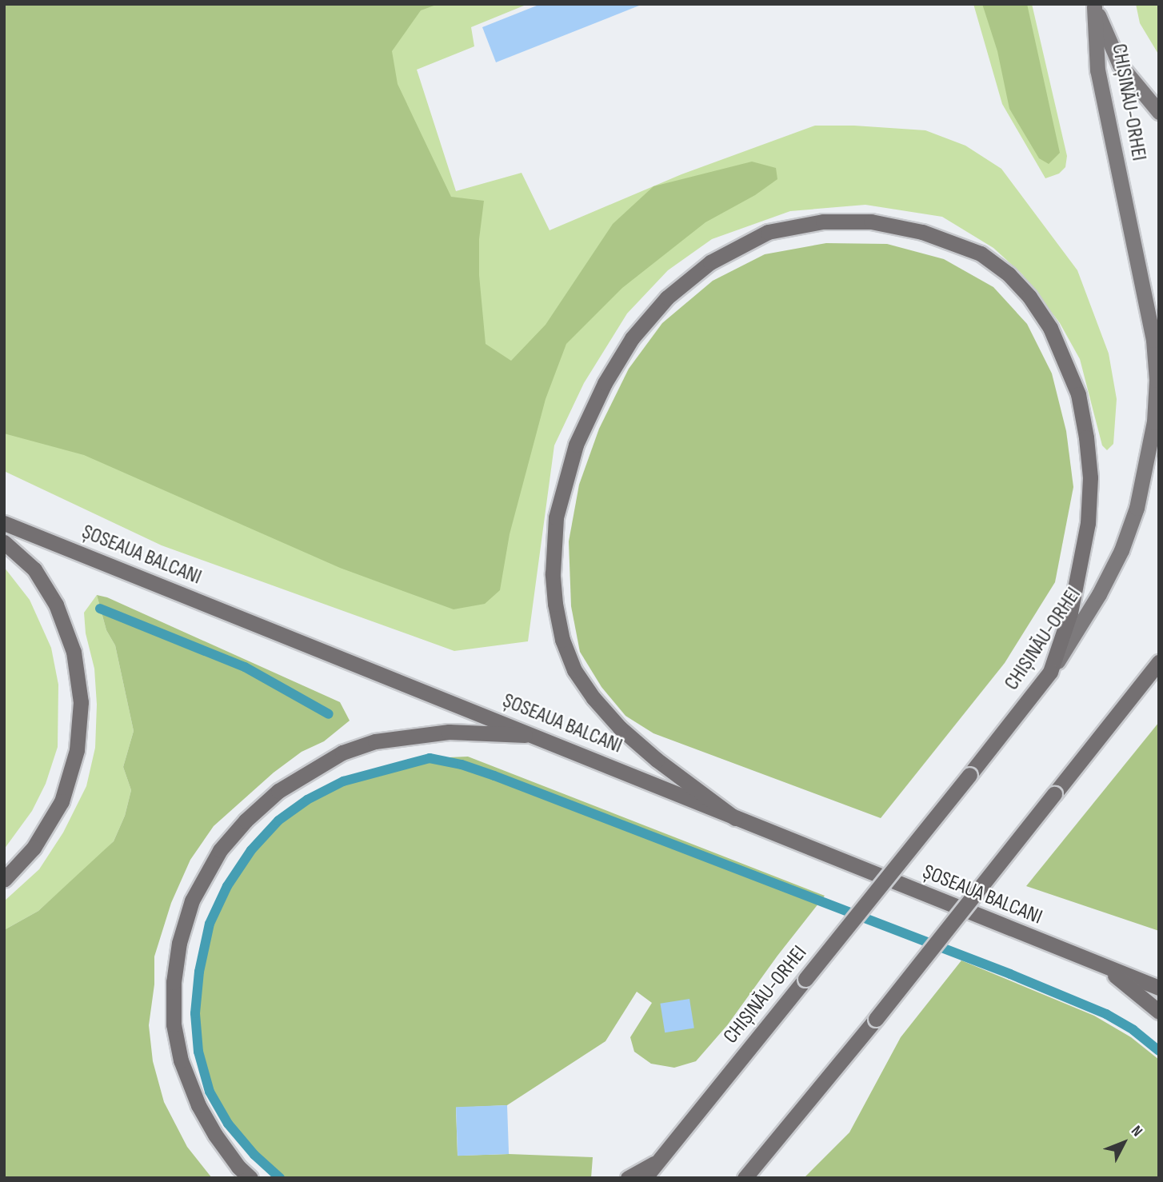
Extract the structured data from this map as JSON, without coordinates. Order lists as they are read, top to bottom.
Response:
{
  "streets": {
    "highway": ["CHIȘINĂU-ORHEI", "ȘOSEAUA BALCANI"]
  },
  "north": "top right"
}
